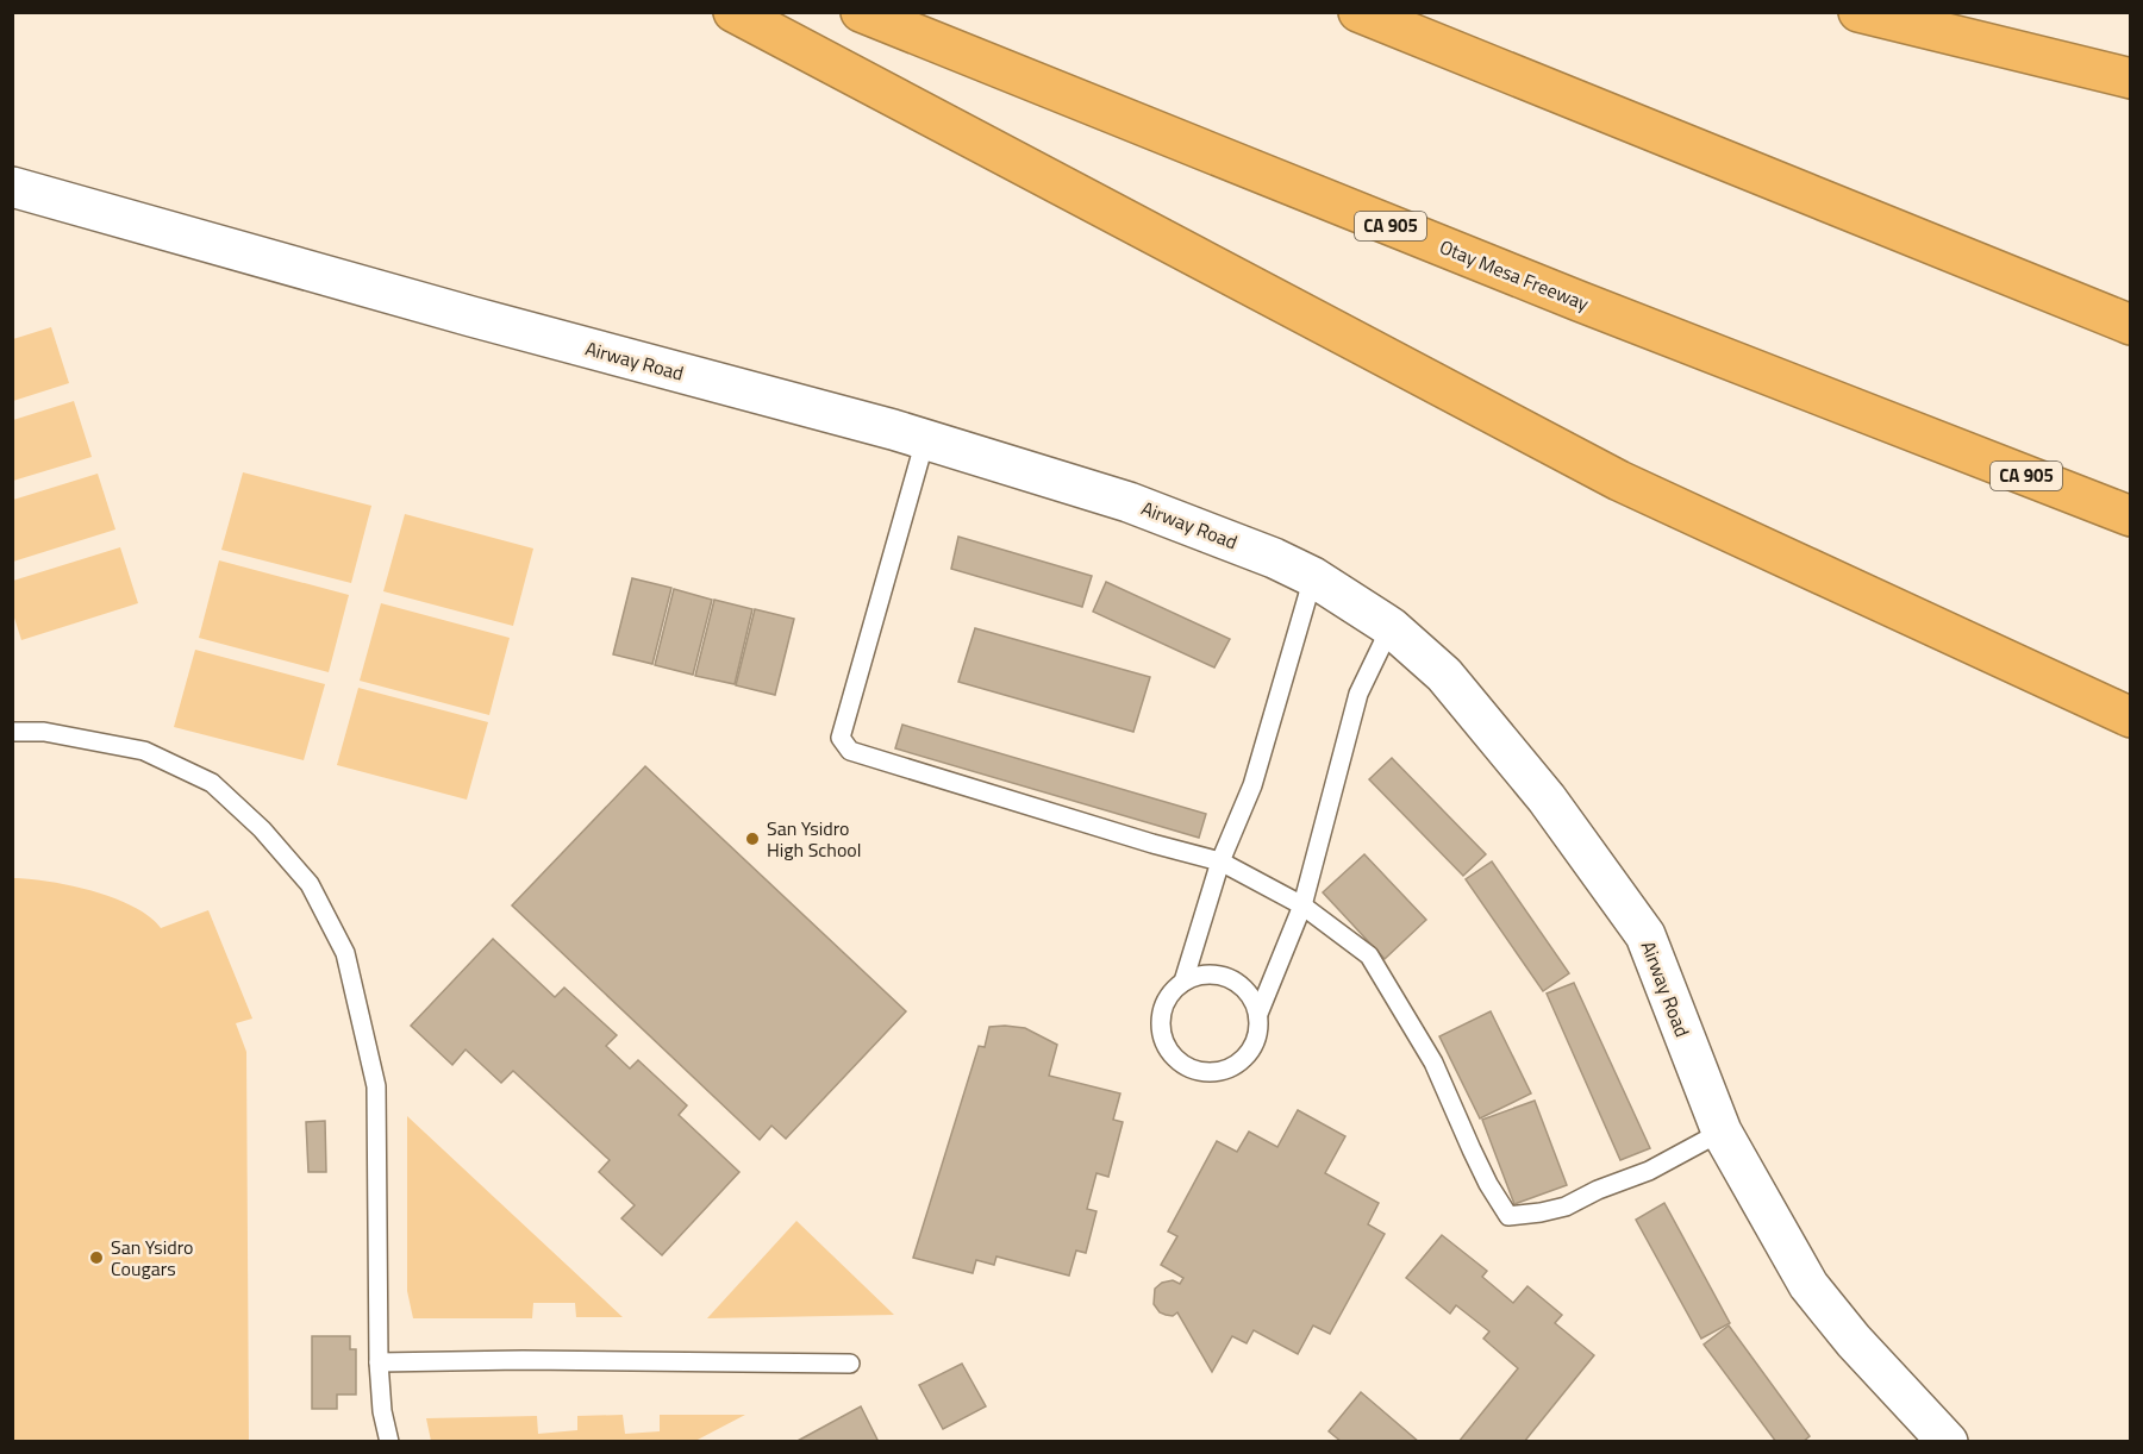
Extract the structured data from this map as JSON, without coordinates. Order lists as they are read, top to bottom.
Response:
{
  "streets": {
    "highway": ["CA 905", "Otay Mesa Freeway"],
    "main road": ["Airway Road"]
  },
  "places": ["San Ysidro High School", "San Ysidro Cougars"]
}
